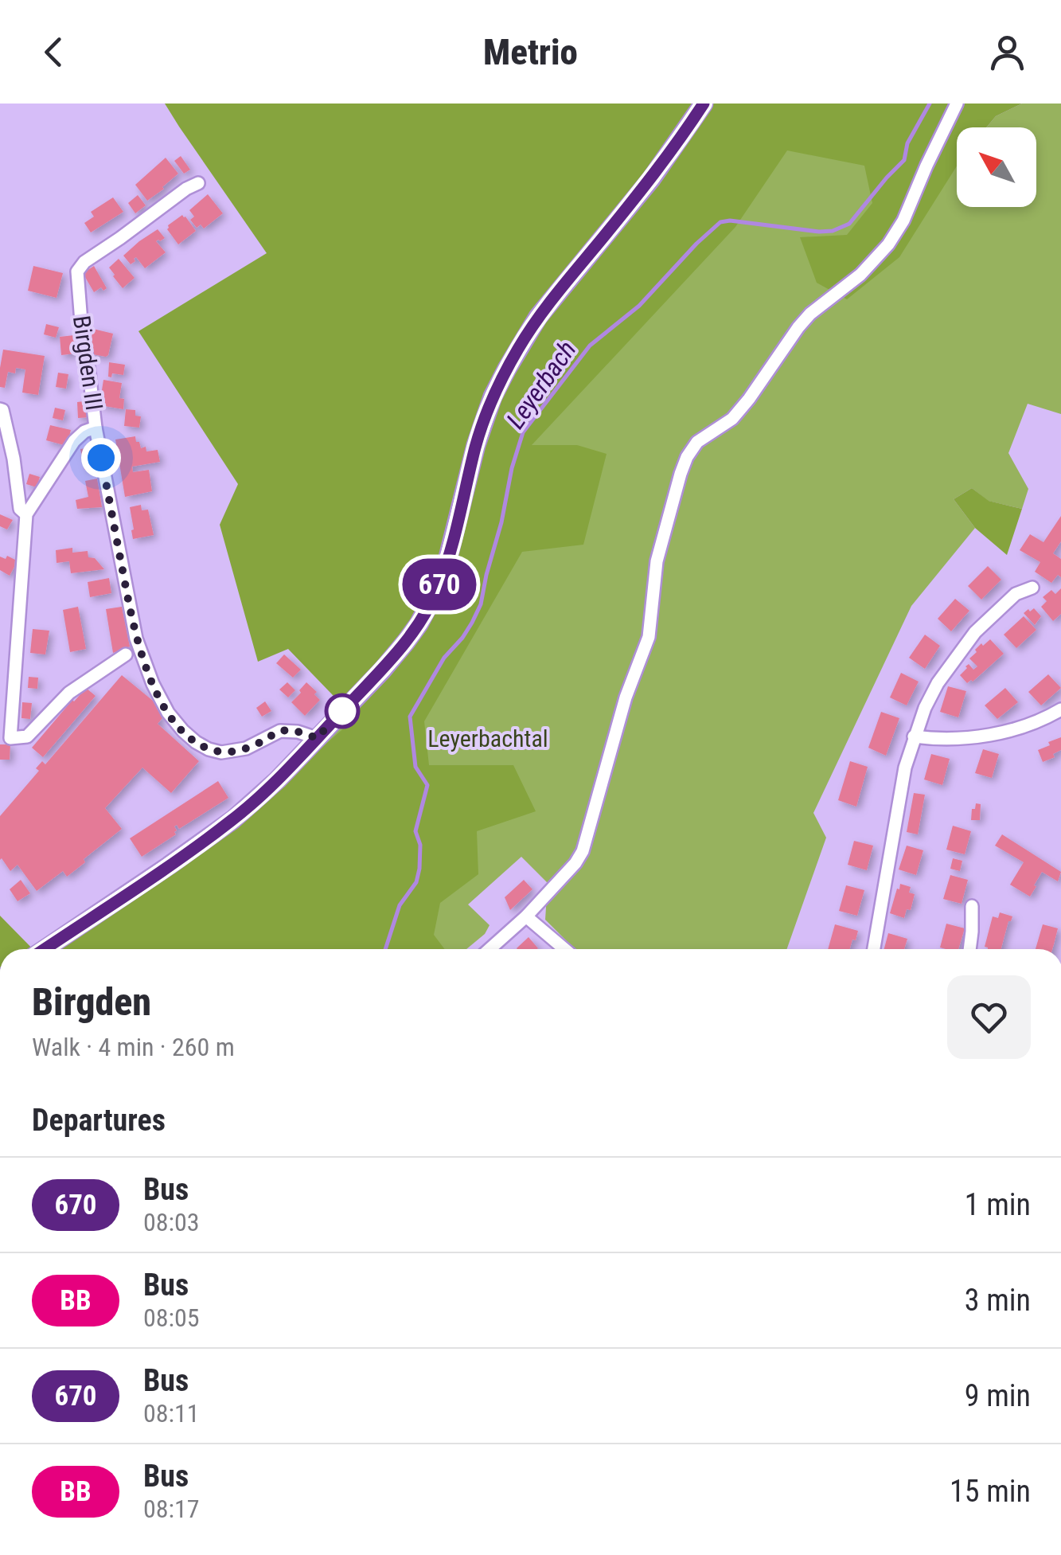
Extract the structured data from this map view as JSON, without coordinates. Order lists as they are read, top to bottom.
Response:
{
  "streets": {
    "street": ["Birgden III"]
  },
  "water": ["Leyerbach"],
  "parks": ["Leyerbachtal"],
  "lines": ["bus line 670"],
  "north": "top left",
  "page": {
    "header": "Metrio",
    "on_map": "670",
    "heading": [
      ["Birgden", "Walk · 4 min · 260 m"],
      "Departures"
    ],
    "list": [
      {
        "mark": "670",
        "name": "Bus",
        "note": "08:03",
        "value": "1 min"
      },
      {
        "mark": "BB",
        "name": "Bus",
        "note": "08:05",
        "value": "3 min"
      },
      {
        "mark": "670",
        "name": "Bus",
        "note": "08:11",
        "value": "9 min"
      },
      {
        "mark": "BB",
        "name": "Bus",
        "note": "08:17",
        "value": "15 min"
      }
    ]
  }
}
